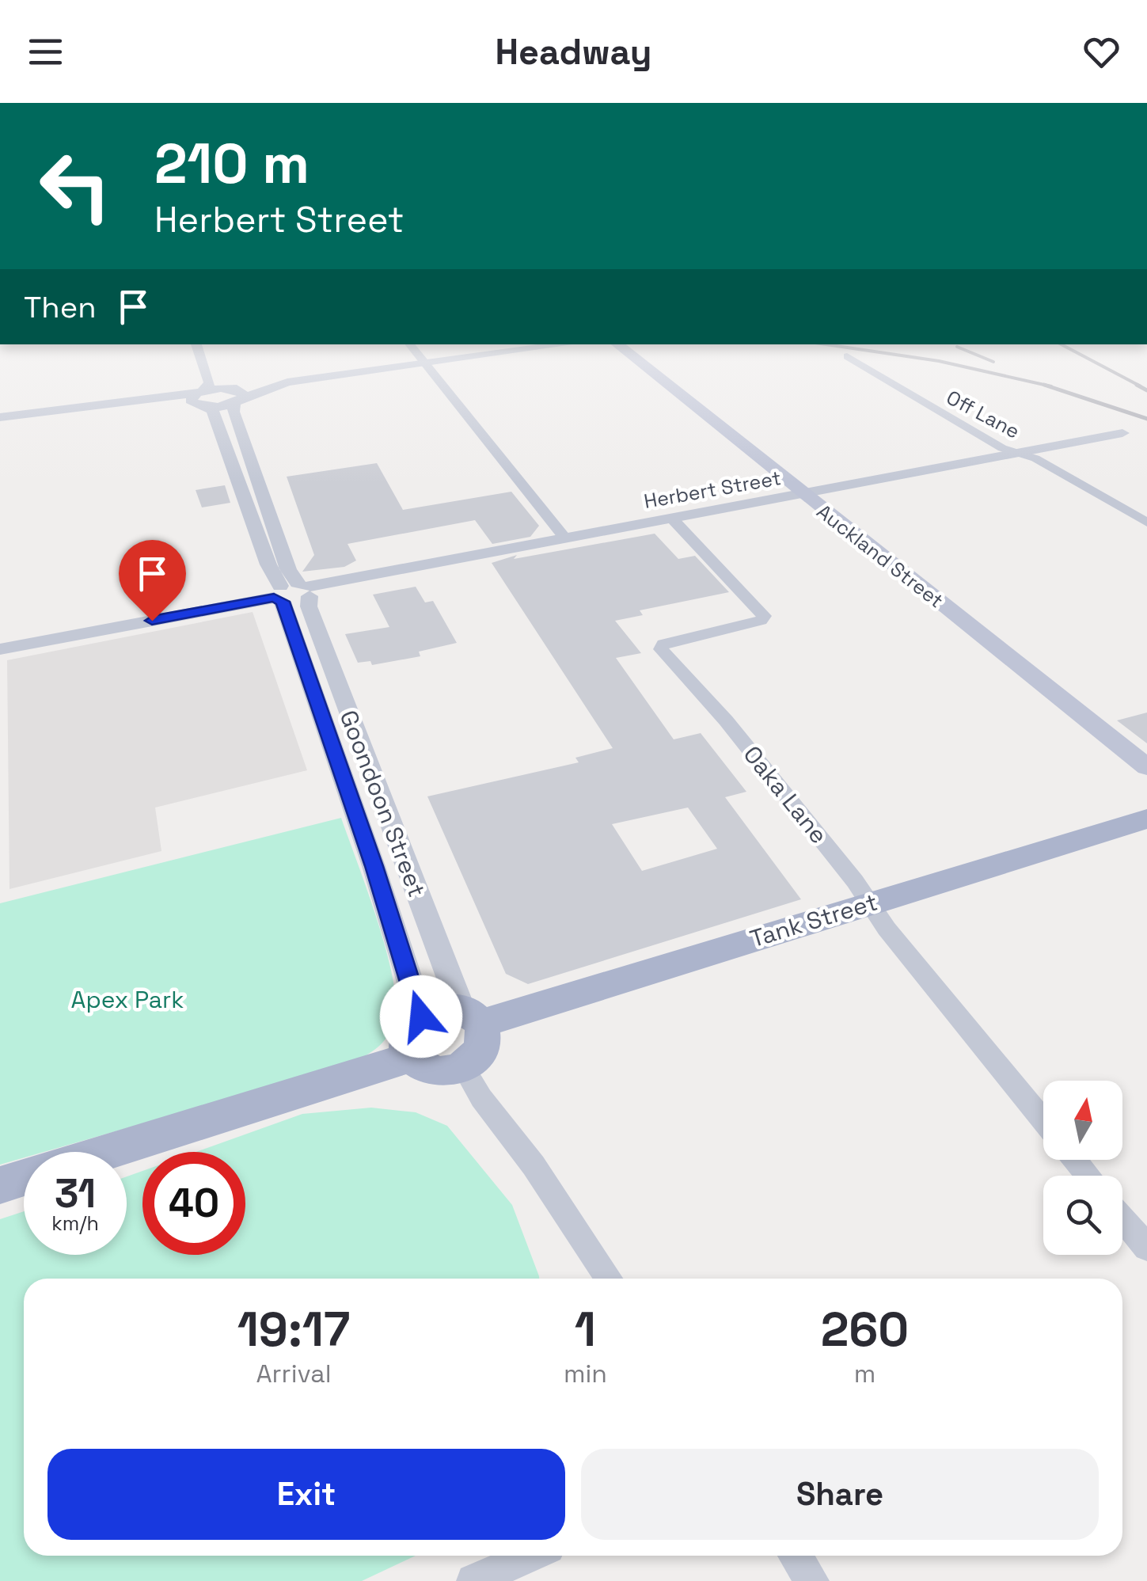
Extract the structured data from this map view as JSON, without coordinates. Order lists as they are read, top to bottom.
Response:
{
  "streets": {
    "main road": ["Auckland Street", "Tank Street"],
    "street": [
      "Off Lane",
      "Herbert Street",
      "Oaka Lane",
      "Goondoon Street"
    ]
  },
  "crossings": [
    ["Off Lane", "Herbert Street"],
    ["Herbert Street", "Auckland Street"],
    ["Herbert Street", "Oaka Lane"],
    ["Herbert Street", "Goondoon Street"],
    ["Oaka Lane", "Tank Street"],
    ["Goondoon Street", "Tank Street"]
  ],
  "parks": ["Apex Park"],
  "north": "top",
  "page": {
    "header": "Headway",
    "turn": ["210 m", "Herbert Street"],
    "then": "Then",
    "speed": "31 km/h",
    "limit": "40",
    "eta": [
      "19:17",
      "Arrival",
      "1",
      "min",
      "260",
      "m"
    ],
    "buttons": ["Exit", "Share"]
  }
}
